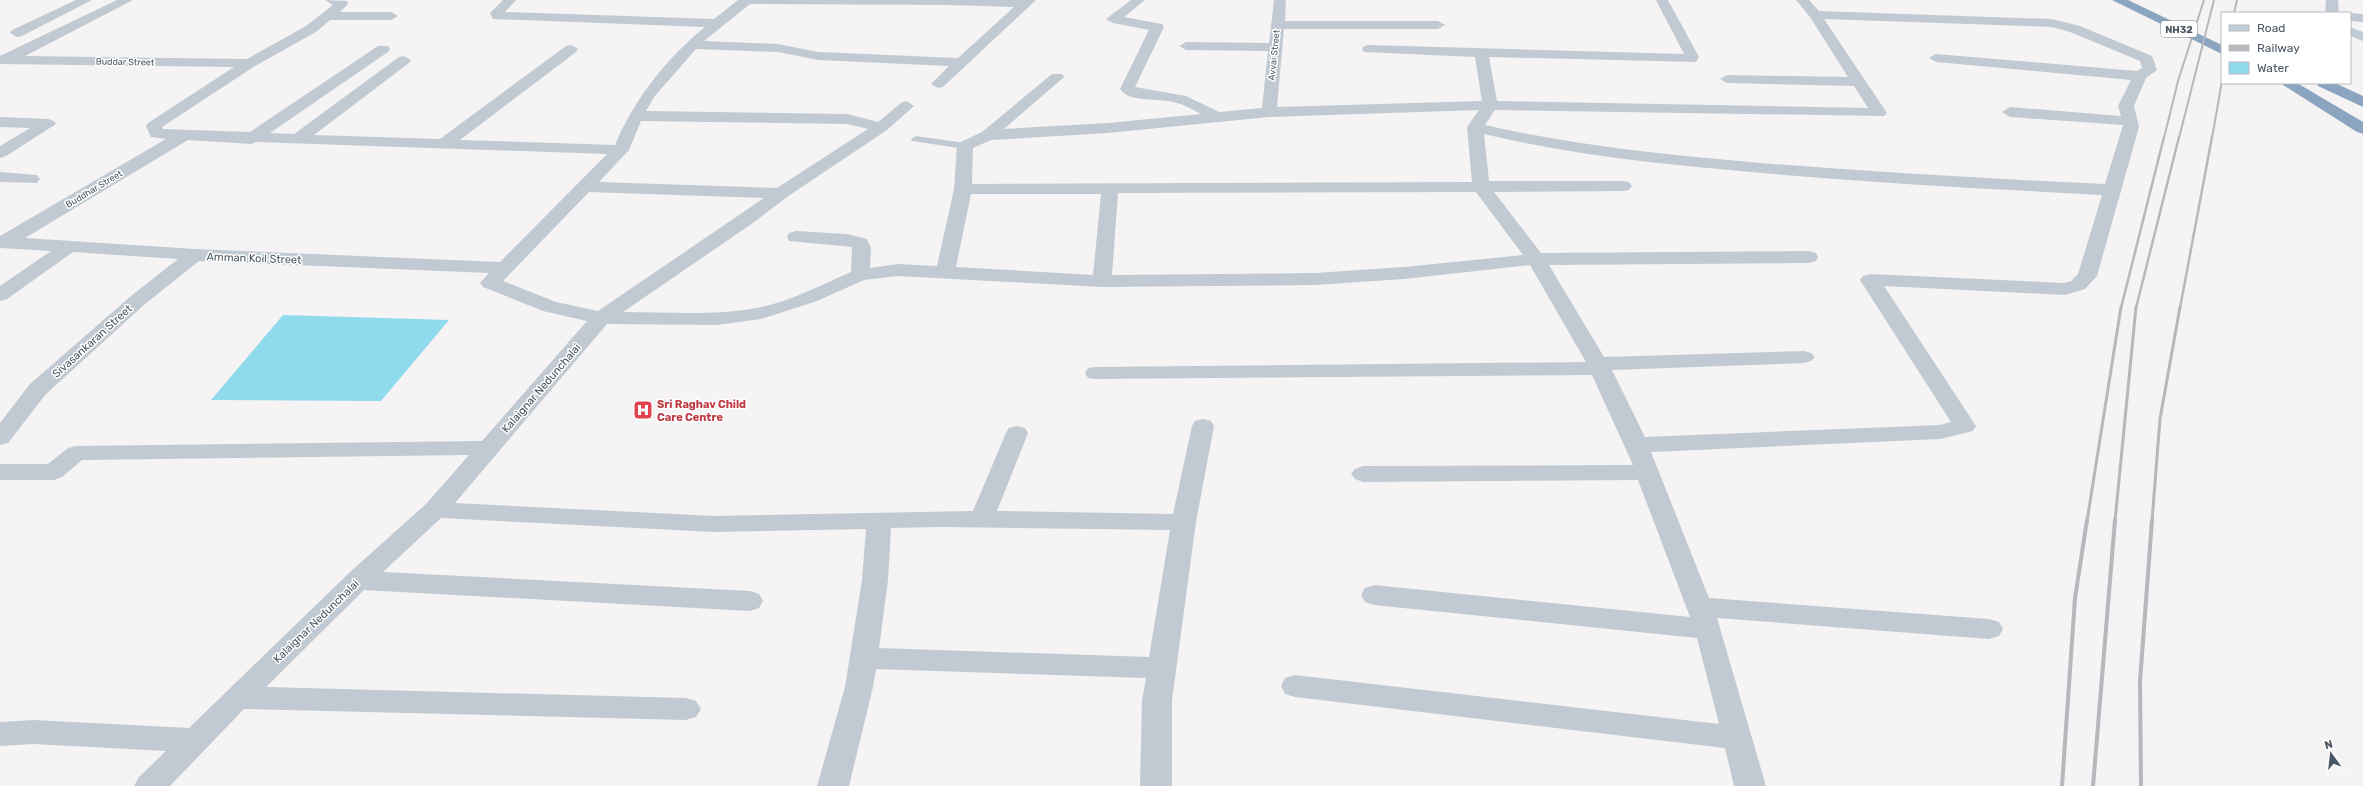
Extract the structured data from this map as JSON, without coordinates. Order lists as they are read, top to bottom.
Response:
{
  "streets": {
    "highway": ["NH32"],
    "street": [
      "Avvai Street",
      "Buddar Street",
      "Buddhar Street",
      "Amman Koil Street",
      "Sivasankaran Street",
      "Kalaignar Nedunchalai"
    ]
  },
  "crossings": [
    ["Buddhar Street", "Amman Koil Street"],
    ["Amman Koil Street", "Sivasankaran Street"]
  ],
  "places": {
    "hospital": ["Sri Raghav Child Care Centre"]
  },
  "legend": ["Road", "Railway", "Water"],
  "north": "top"
}
